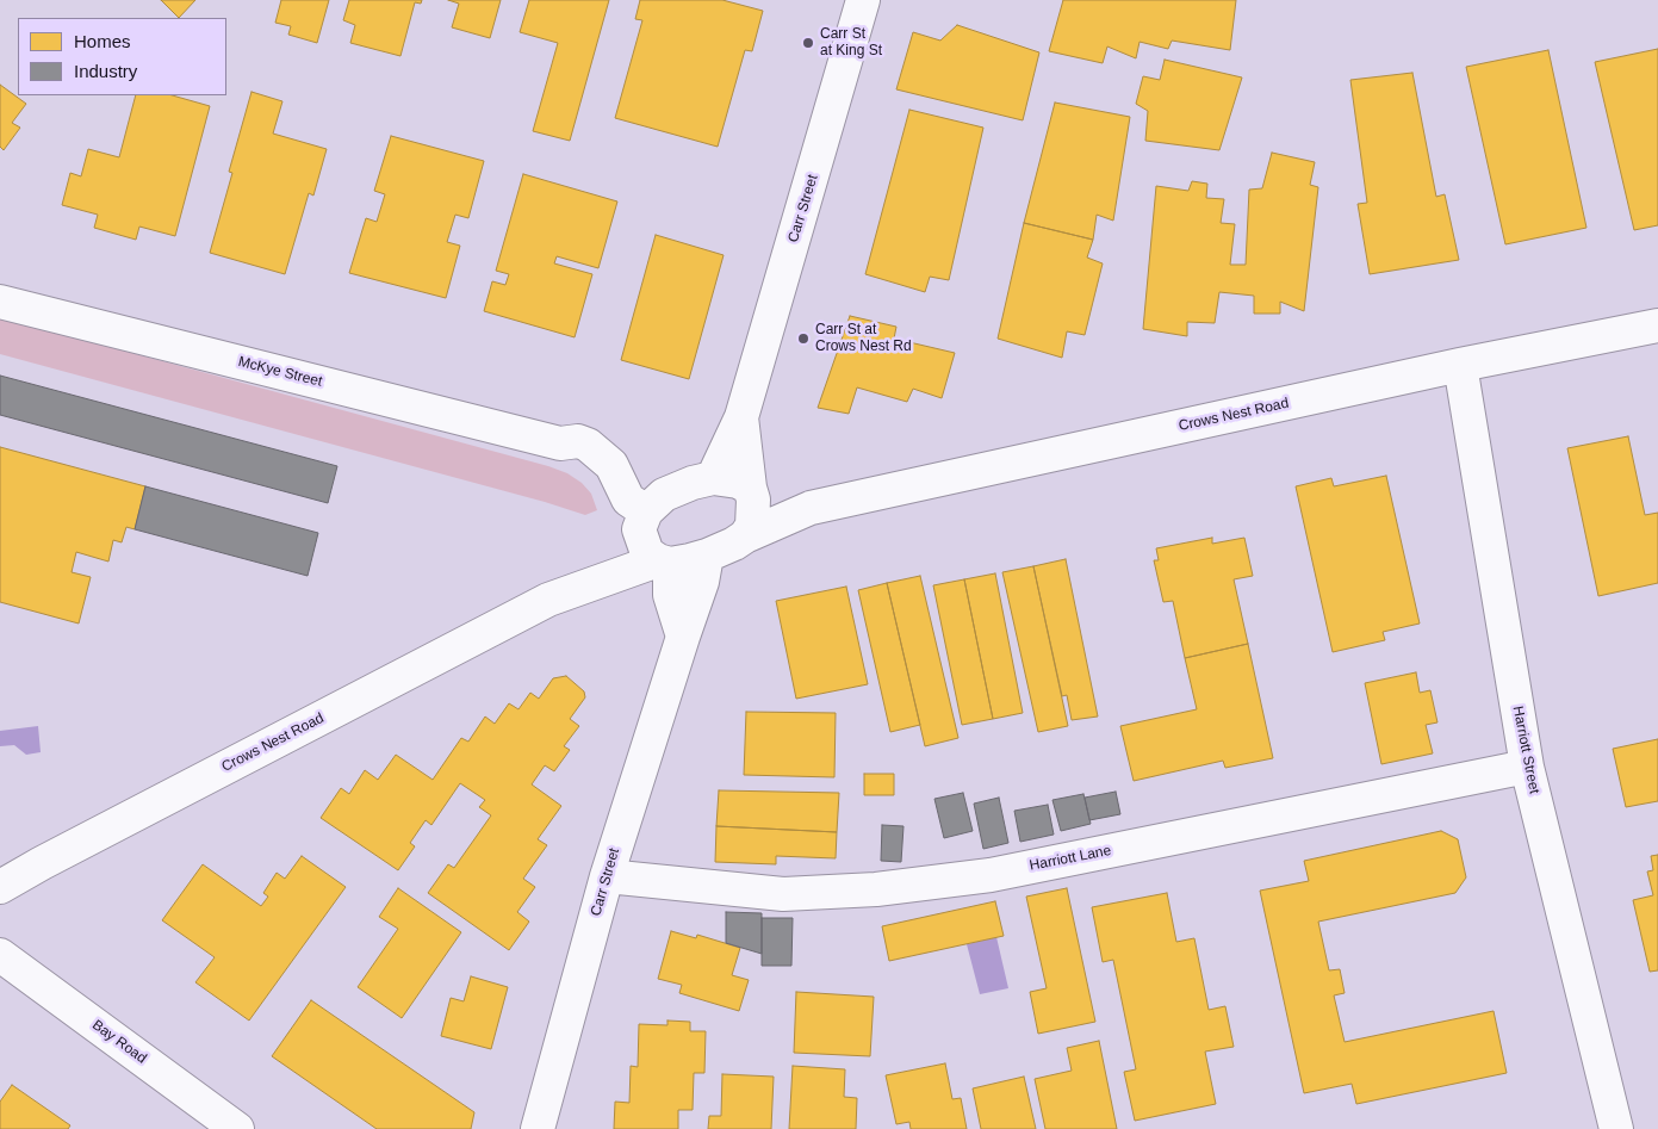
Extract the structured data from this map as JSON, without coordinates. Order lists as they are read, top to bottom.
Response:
{
  "streets": {
    "street": [
      "Carr Street",
      "McKye Street",
      "Crows Nest Road",
      "Harriott Street",
      "Harriott Lane",
      "Bay Road"
    ]
  },
  "crossings": [
    ["Carr Street", "McKye Street"],
    ["Carr Street", "Crows Nest Road"],
    ["Carr Street", "Harriott Lane"],
    ["McKye Street", "Crows Nest Road"],
    ["Crows Nest Road", "Harriott Street"],
    ["Harriott Street", "Harriott Lane"]
  ],
  "places": ["Carr St at King St", "Carr St at Crows Nest Rd"],
  "legend": ["Homes", "Industry"]
}
